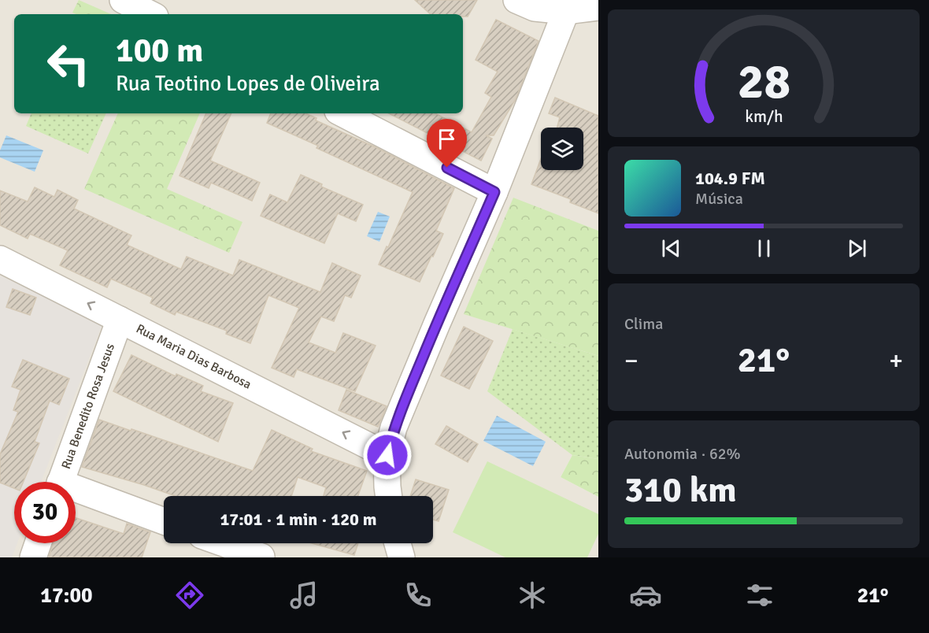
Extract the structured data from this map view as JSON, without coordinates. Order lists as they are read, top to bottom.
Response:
{
  "streets": {
    "street": ["Rua Maria Dias Barbosa", "Rua Benedito Rosa Jesus"]
  },
  "crossings": [
    ["Rua Maria Dias Barbosa", "Rua Benedito Rosa Jesus"]
  ],
  "page": {
    "turn": ["100 m", "Rua Teotino Lopes de Oliveira"],
    "song": ["104.9 FM", "Música"],
    "tile": [
      "Clima",
      ["Autonomia · 62%", "310 km"]
    ],
    "heat": ["−", "21°", "+"],
    "limit": "30",
    "trip": "17:01 · 1 min · 120 m",
    "tabs": ["17:00", "21°"],
    "gauge": ["28", "km/h"]
  }
}
